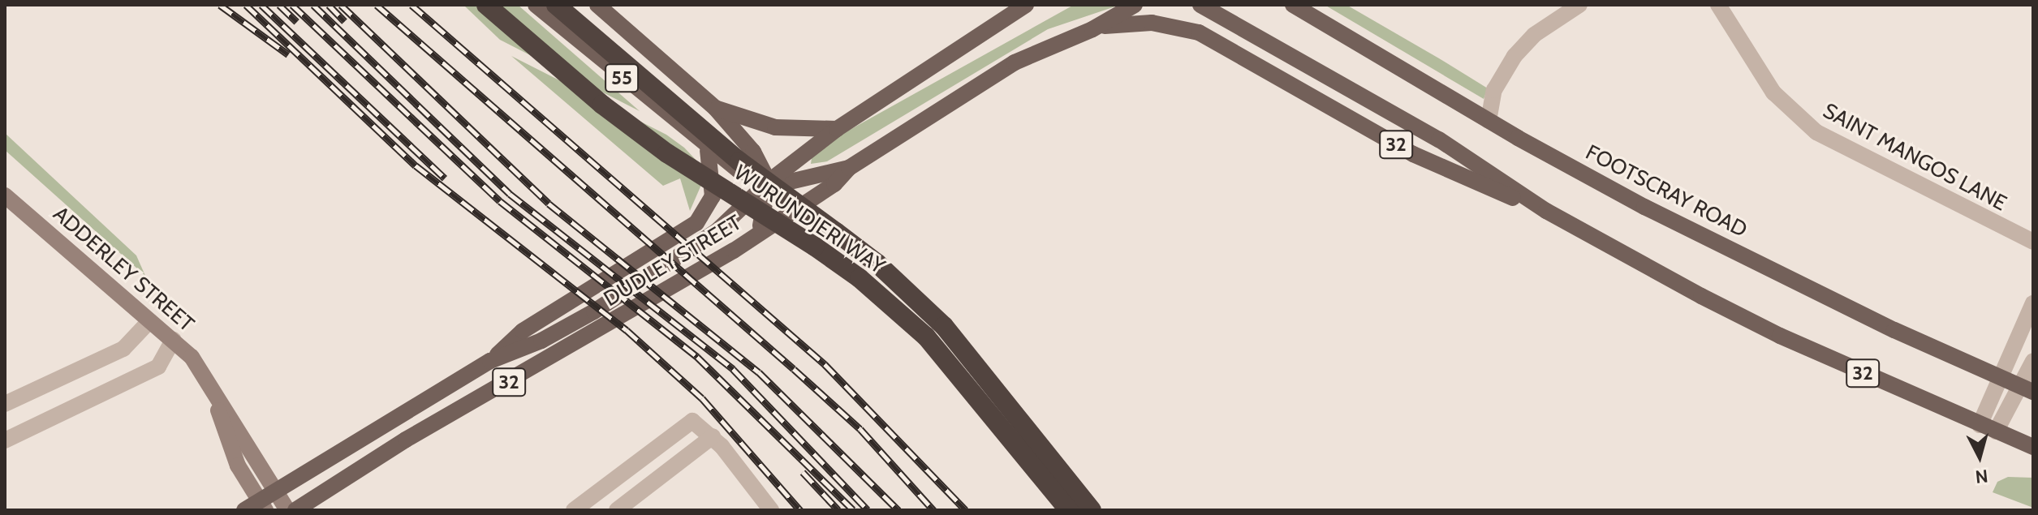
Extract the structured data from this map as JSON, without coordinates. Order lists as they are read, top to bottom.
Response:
{
  "streets": {
    "highway": ["WURUNDJERI WAY"],
    "main road": [
      "55",
      "32",
      "FOOTSCRAY ROAD",
      "DUDLEY STREET"
    ],
    "street": ["SAINT MANGOS LANE", "ADDERLEY STREET"]
  },
  "crossings": [
    ["55", "WURUNDJERI WAY"],
    ["55", "DUDLEY STREET"],
    ["32", "DUDLEY STREET"],
    ["WURUNDJERI WAY", "DUDLEY STREET"],
    ["DUDLEY STREET", "ADDERLEY STREET"]
  ],
  "north": "bottom"
}
